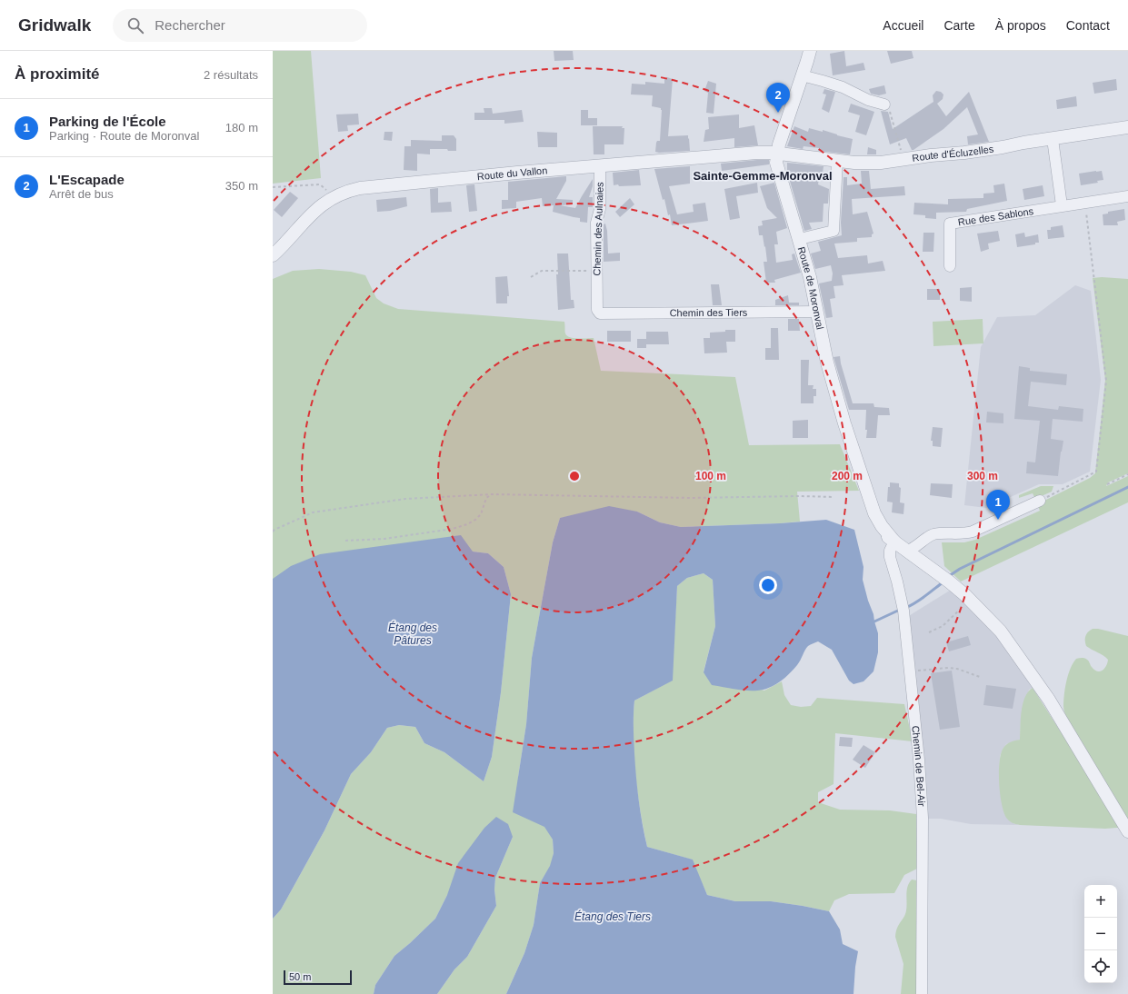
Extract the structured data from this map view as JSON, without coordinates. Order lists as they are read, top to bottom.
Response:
{
  "streets": {
    "street": [
      "Route d'Écluzelles",
      "Route du Vallon",
      "Rue des Sablons",
      "Chemin des Aulnaies",
      "Route de Moronval",
      "Chemin des Tiers",
      "Chemin de Bel-Air"
    ]
  },
  "crossings": [
    ["Route d'Écluzelles", "Route du Vallon"],
    ["Route d'Écluzelles", "Route de Moronval"],
    ["Route du Vallon", "Chemin des Aulnaies"],
    ["Route du Vallon", "Route de Moronval"],
    ["Chemin des Aulnaies", "Chemin des Tiers"],
    ["Route de Moronval", "Chemin des Tiers"],
    ["Route de Moronval", "Chemin de Bel-Air"]
  ],
  "districts": ["Sainte-Gemme-Moronval"],
  "water": ["Étang des Pâtures", "Étang des Tiers"],
  "scale_bar": "50 m",
  "page": {
    "header": "Gridwalk",
    "search": "Rechercher",
    "nav": [
      "Accueil",
      "Carte",
      "À propos",
      "Contact"
    ],
    "heading": ["À proximité", "2 résultats"],
    "pins": ["2", "1"],
    "list": [
      {
        "mark": "1",
        "name": "Parking de l'École",
        "note": "Parking · Route de Moronval",
        "value": "180 m"
      },
      {
        "mark": "2",
        "name": "L'Escapade",
        "note": "Arrêt de bus",
        "value": "350 m"
      }
    ],
    "map_buttons": ["+", "−"],
    "scale": "50 m"
  },
  "rings": ["100 m", "200 m", "300 m"]
}
